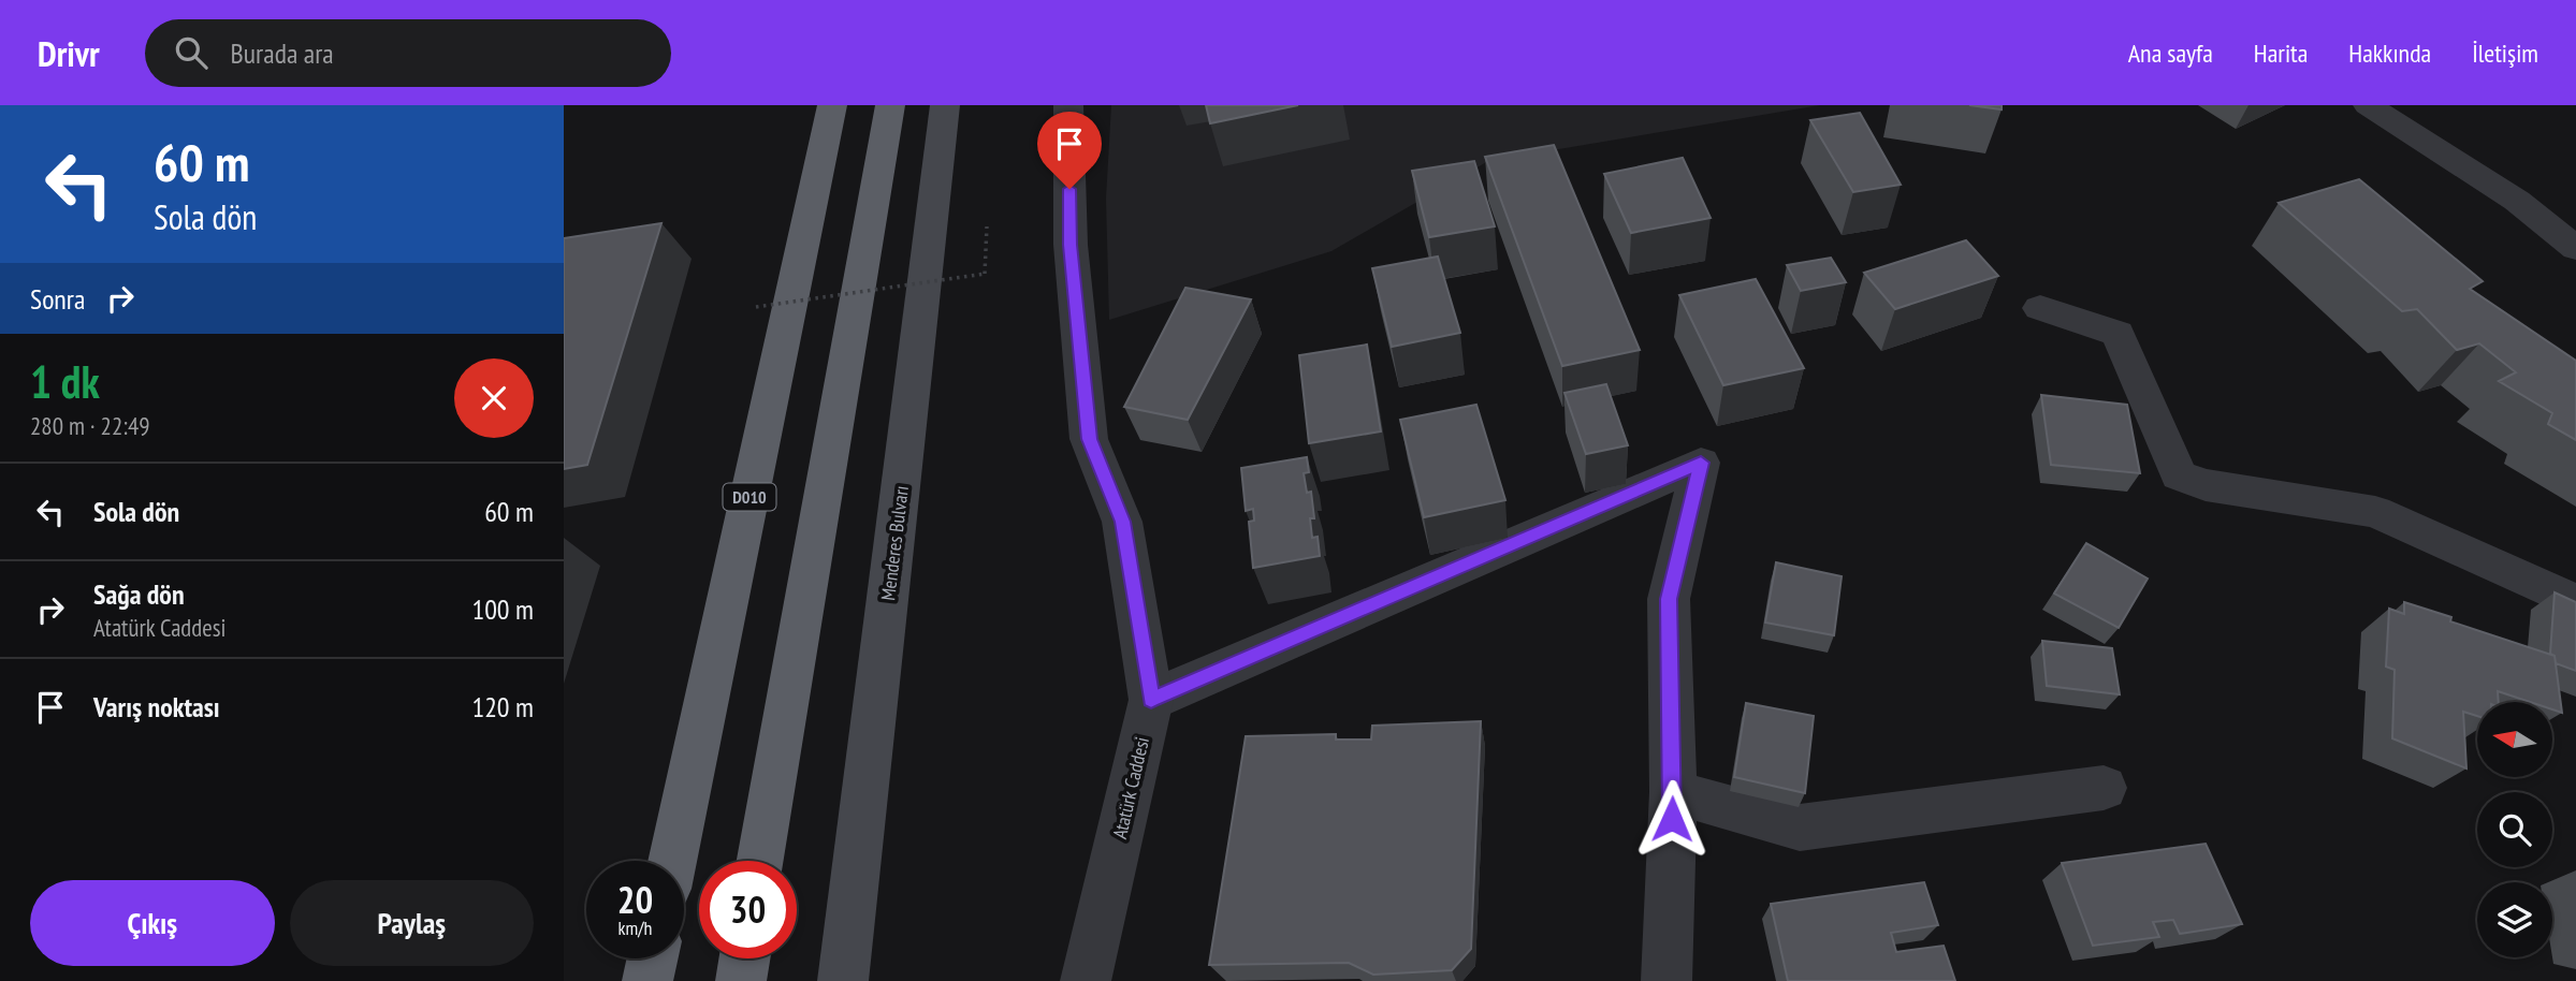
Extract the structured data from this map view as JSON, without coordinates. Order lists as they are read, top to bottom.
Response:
{
  "streets": {
    "highway": ["D010"],
    "main road": ["Menderes Bulvarı"],
    "street": ["Atatürk Caddesi"]
  },
  "north": "left",
  "page": {
    "header": "Drivr",
    "search": "Burada ara",
    "nav": [
      "Ana sayfa",
      "Harita",
      "Hakkında",
      "İletişim"
    ],
    "turn": ["60 m", "Sola dön"],
    "then": "Sonra",
    "heading": ["1 dk", "280 m · 22:49"],
    "list": [
      {
        "name": "Sola dön",
        "value": "60 m"
      },
      {
        "name": "Sağa dön",
        "note": "Atatürk Caddesi",
        "value": "100 m"
      },
      {
        "name": "Varış noktası",
        "value": "120 m"
      }
    ],
    "speed": "20 km/h",
    "limit": "30",
    "buttons": ["Çıkış", "Paylaş"]
  }
}
